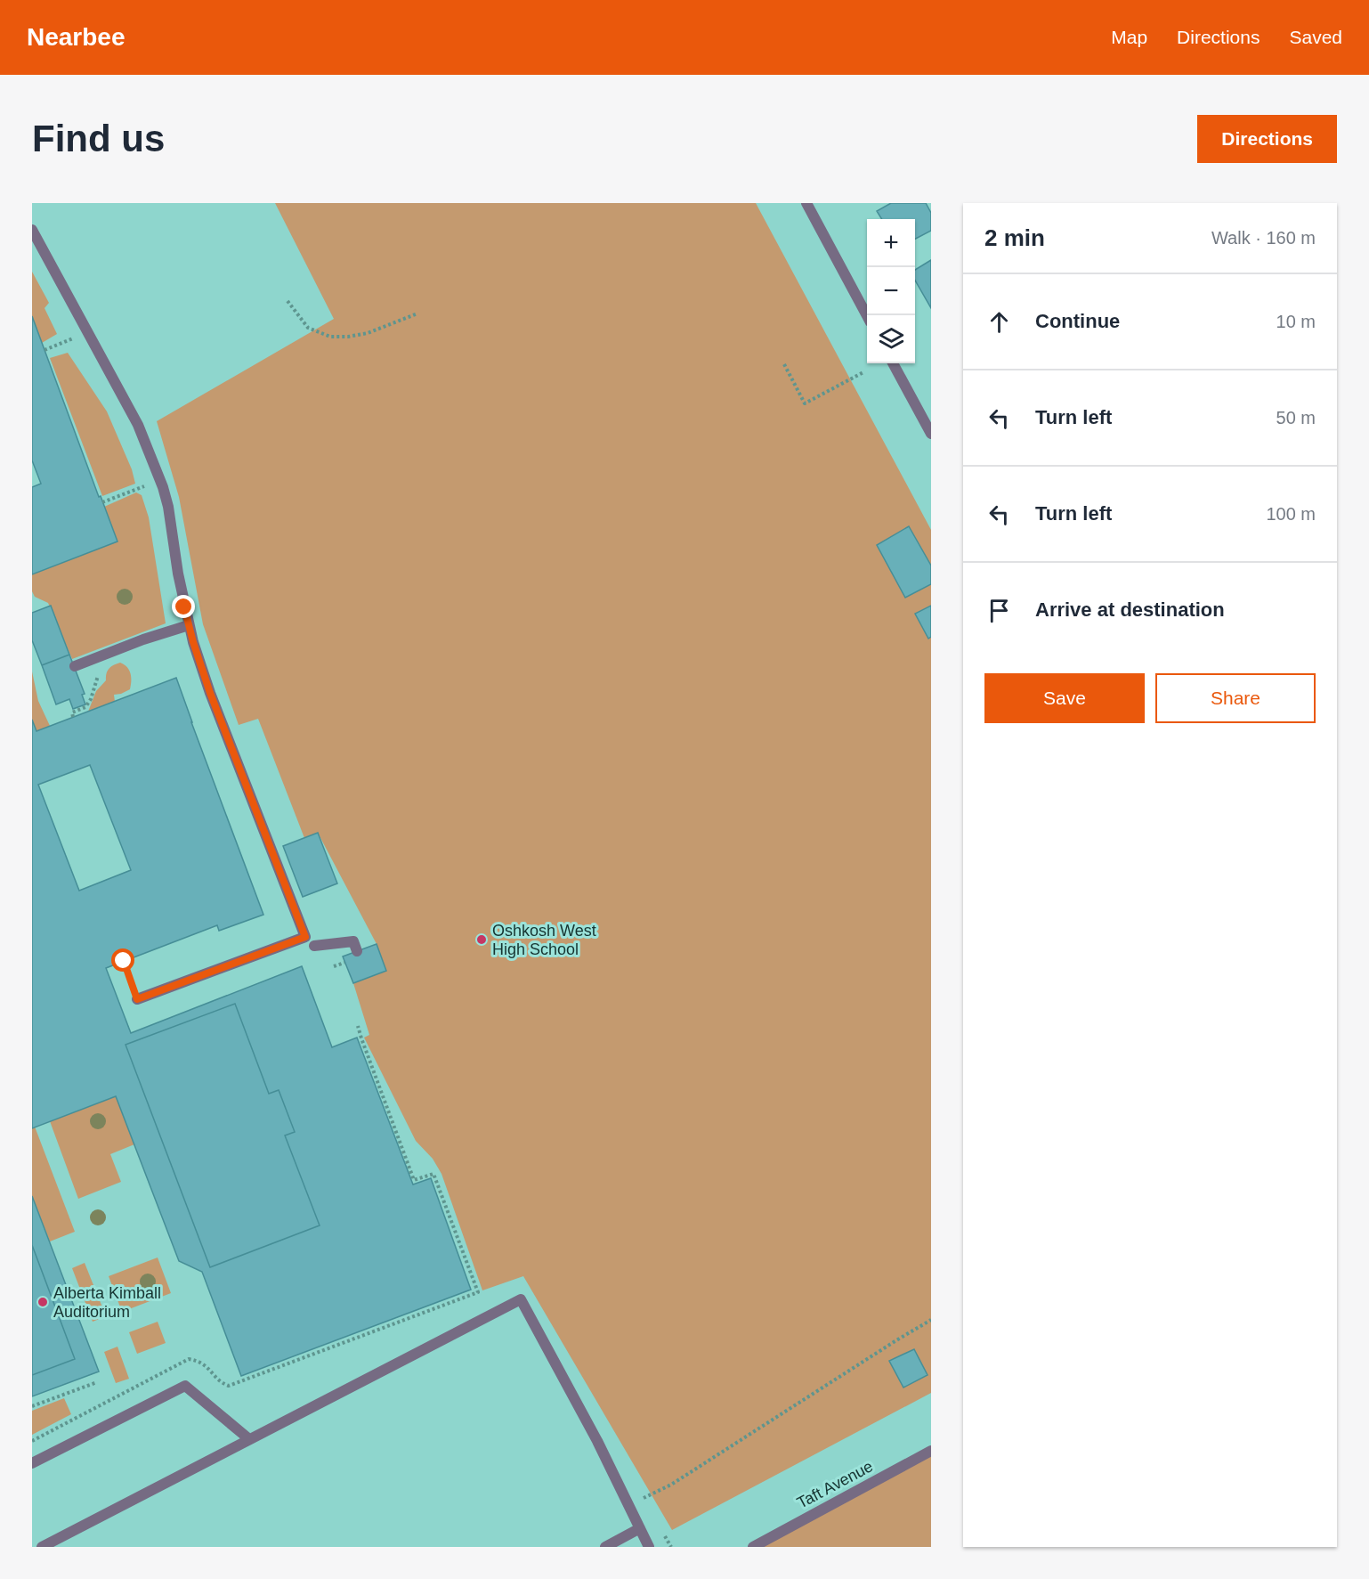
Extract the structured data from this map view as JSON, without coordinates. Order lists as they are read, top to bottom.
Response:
{
  "streets": {
    "street": ["Taft Avenue"]
  },
  "places": ["Oshkosh West High School", "Alberta Kimball Auditorium"],
  "page": {
    "header": "Nearbee",
    "nav": ["Map", "Directions", "Saved"],
    "buttons": [
      "Directions",
      ["Save", "Share"]
    ],
    "title": "Find us",
    "heading": ["2 min", "Walk · 160 m"],
    "map_buttons": ["+", "−"],
    "list": [
      ["Continue", "10 m"],
      ["Turn left", "50 m"],
      ["Turn left", "100 m"],
      "Arrive at destination"
    ]
  }
}
